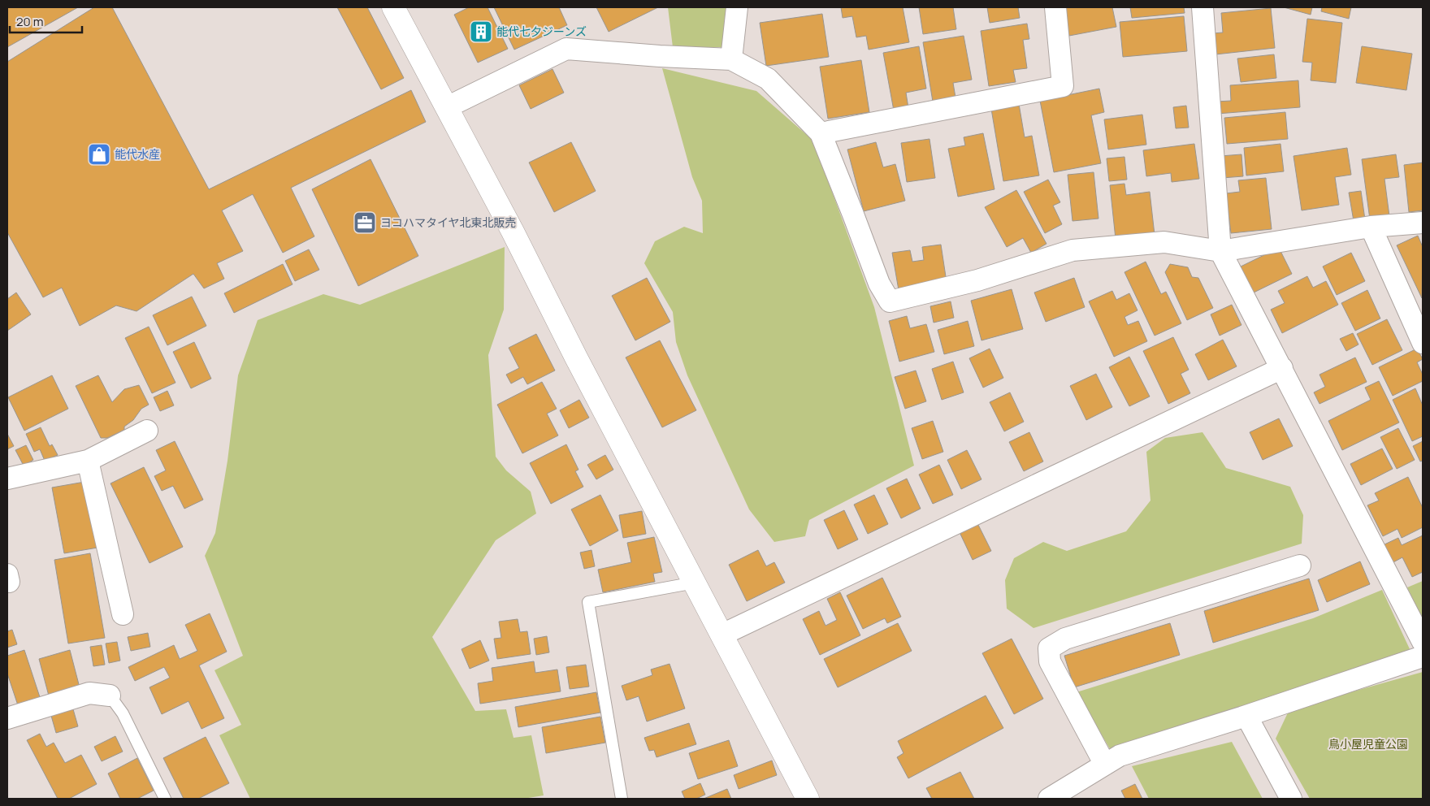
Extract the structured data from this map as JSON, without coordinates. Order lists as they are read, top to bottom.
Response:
{
  "parks": ["鳥小屋児童公園"],
  "places": {
    "building": ["能代七夕ジーンズ"],
    "shop": ["能代水産"],
    "office": ["ヨコハマタイヤ北東北販売"]
  },
  "scale_bar": "20 m"
}
